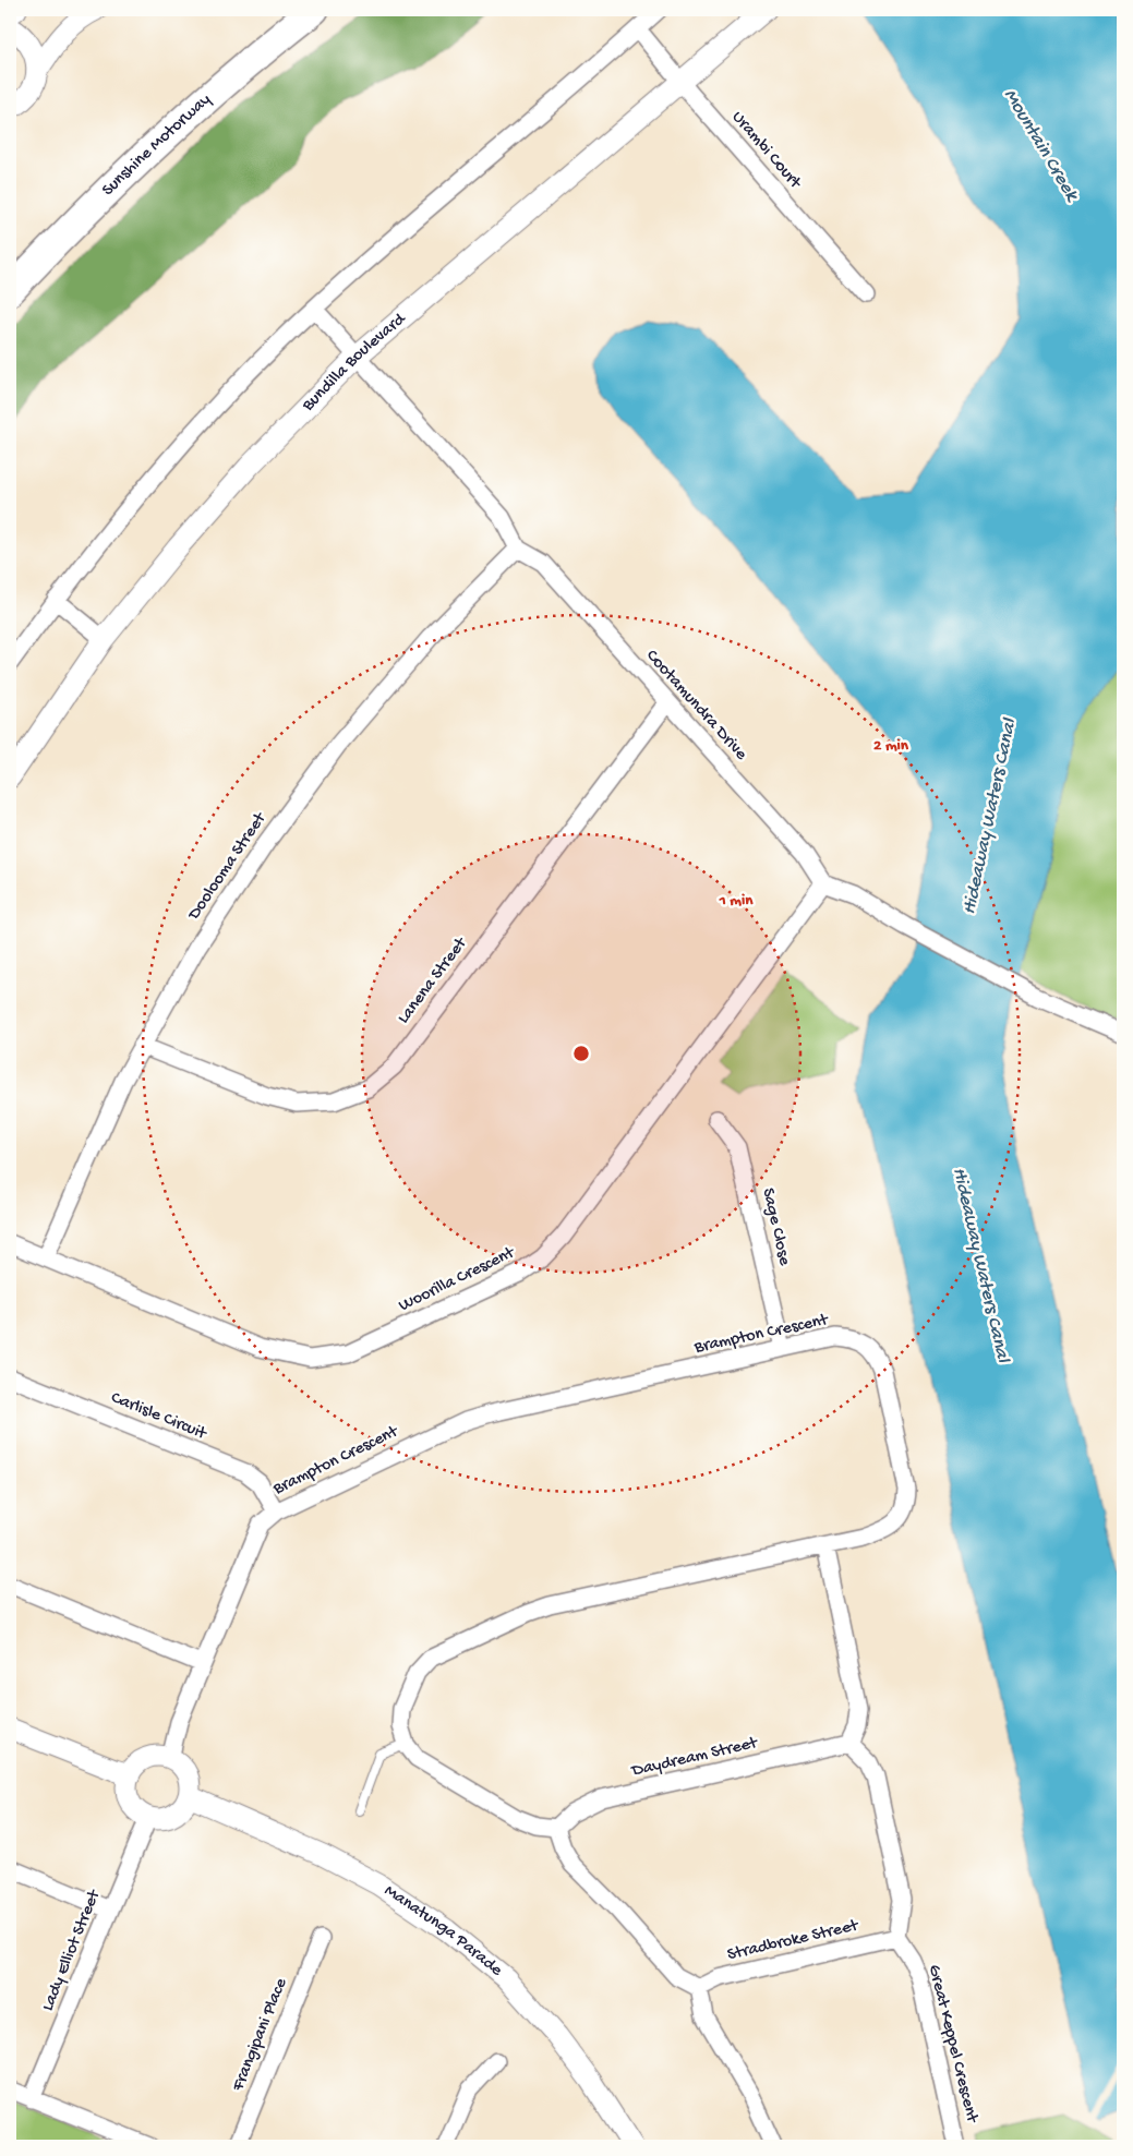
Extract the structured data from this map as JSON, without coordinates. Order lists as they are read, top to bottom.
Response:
{
  "streets": {
    "highway": ["Sunshine Motorway"],
    "street": [
      "Urambi Court",
      "Bundilla Boulevard",
      "Cootamundra Drive",
      "Doolooma Street",
      "Lanena Street",
      "Sage Close",
      "Woorilla Crescent",
      "Brampton Crescent",
      "Carlisle Circuit",
      "Daydream Street",
      "Manatunga Parade",
      "Stradbroke Street",
      "Lady Elliot Street",
      "Frangipani Place",
      "Great Keppel Crescent"
    ]
  },
  "crossings": [
    ["Urambi Court", "Bundilla Boulevard"],
    ["Cootamundra Drive", "Doolooma Street"],
    ["Cootamundra Drive", "Lanena Street"],
    ["Cootamundra Drive", "Woorilla Crescent"],
    ["Doolooma Street", "Lanena Street"],
    ["Doolooma Street", "Woorilla Crescent"],
    ["Sage Close", "Brampton Crescent"],
    ["Brampton Crescent", "Carlisle Circuit"],
    ["Brampton Crescent", "Manatunga Parade"],
    ["Brampton Crescent", "Lady Elliot Street"],
    ["Manatunga Parade", "Lady Elliot Street"],
    ["Stradbroke Street", "Great Keppel Crescent"]
  ],
  "water": ["Mountain Creek", "Hideaway Waters Canal"],
  "rings": ["2 min", "1 min"]
}
